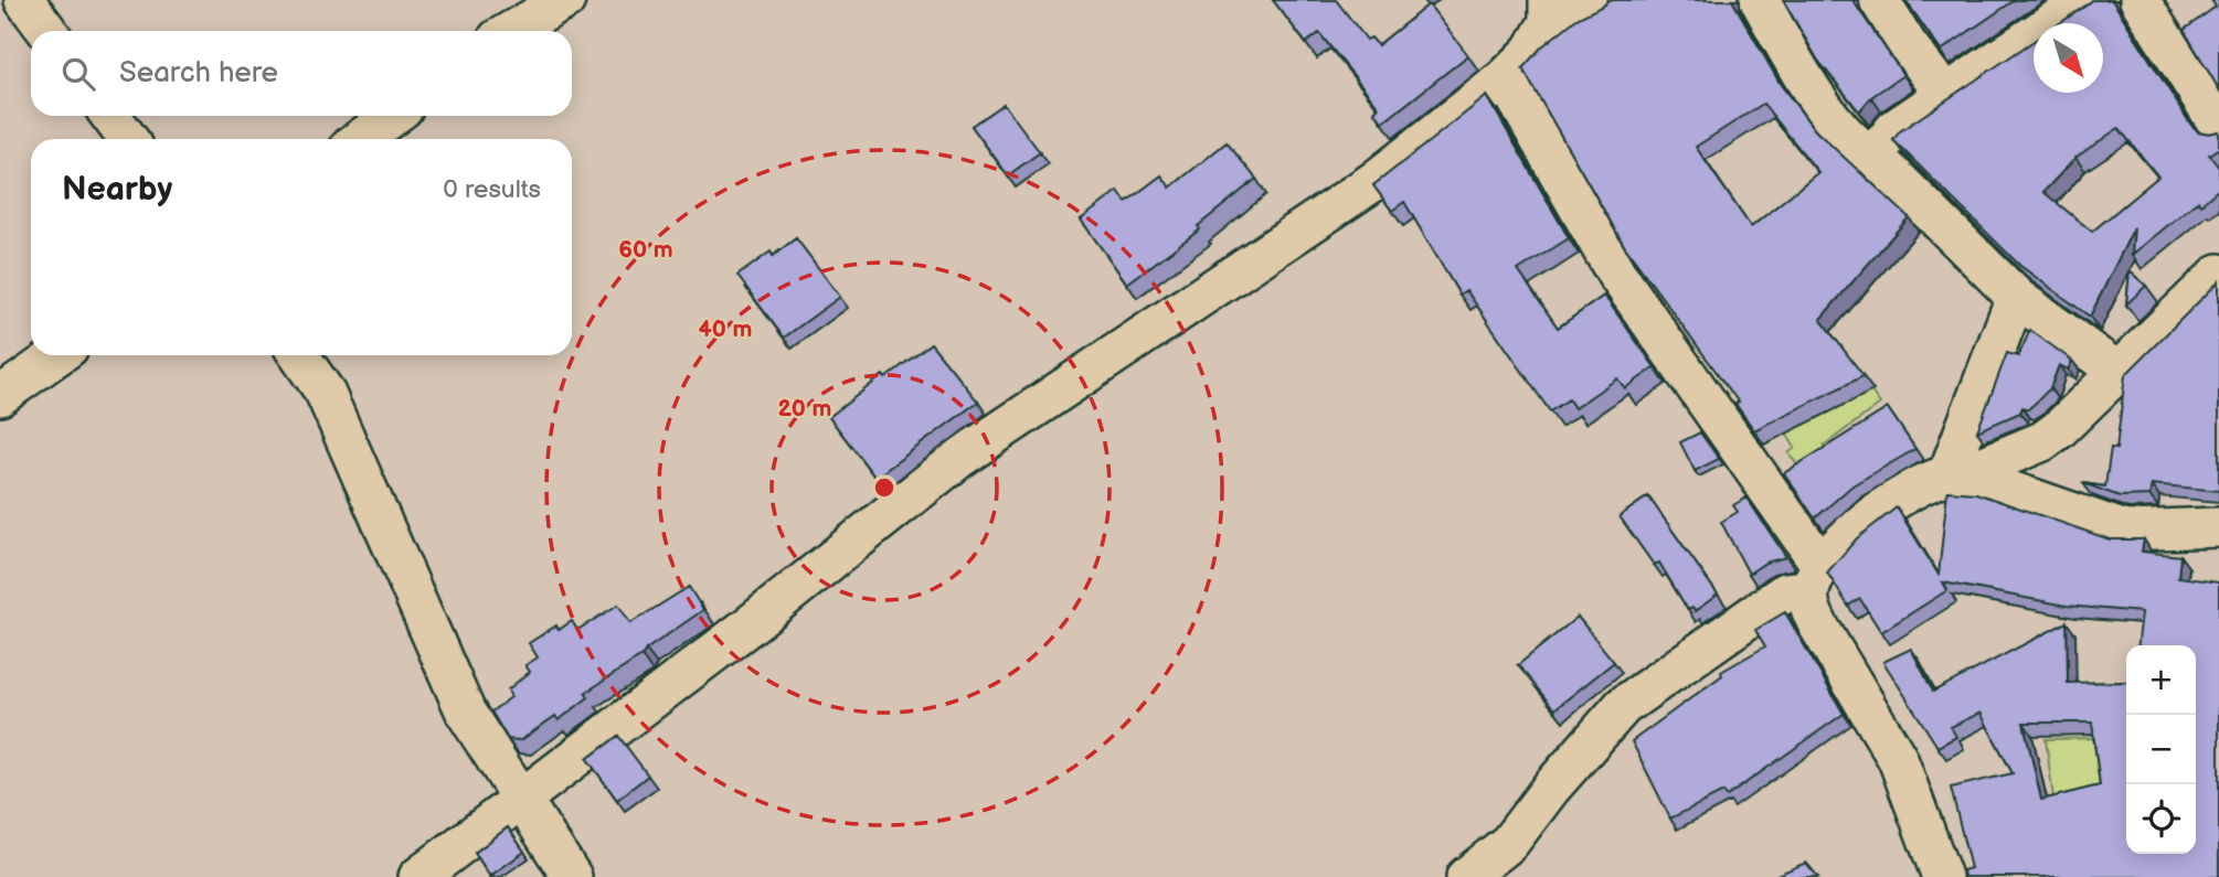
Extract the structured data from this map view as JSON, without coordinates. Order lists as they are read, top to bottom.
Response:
{
  "north": "bottom right",
  "page": {
    "search": "Search here",
    "heading": ["Nearby", "0 results"],
    "map_buttons": ["+", "−"]
  },
  "rings": ["60 m", "40 m", "20 m"]
}
